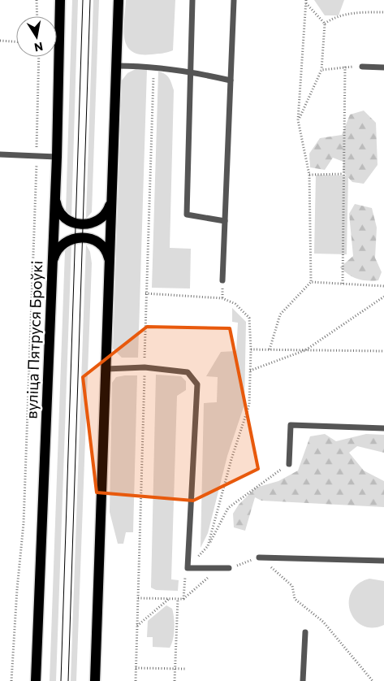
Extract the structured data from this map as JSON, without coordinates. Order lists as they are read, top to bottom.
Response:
{
  "streets": {
    "main road": ["вуліца Пятруся Броўкі"]
  },
  "north": "bottom"
}
